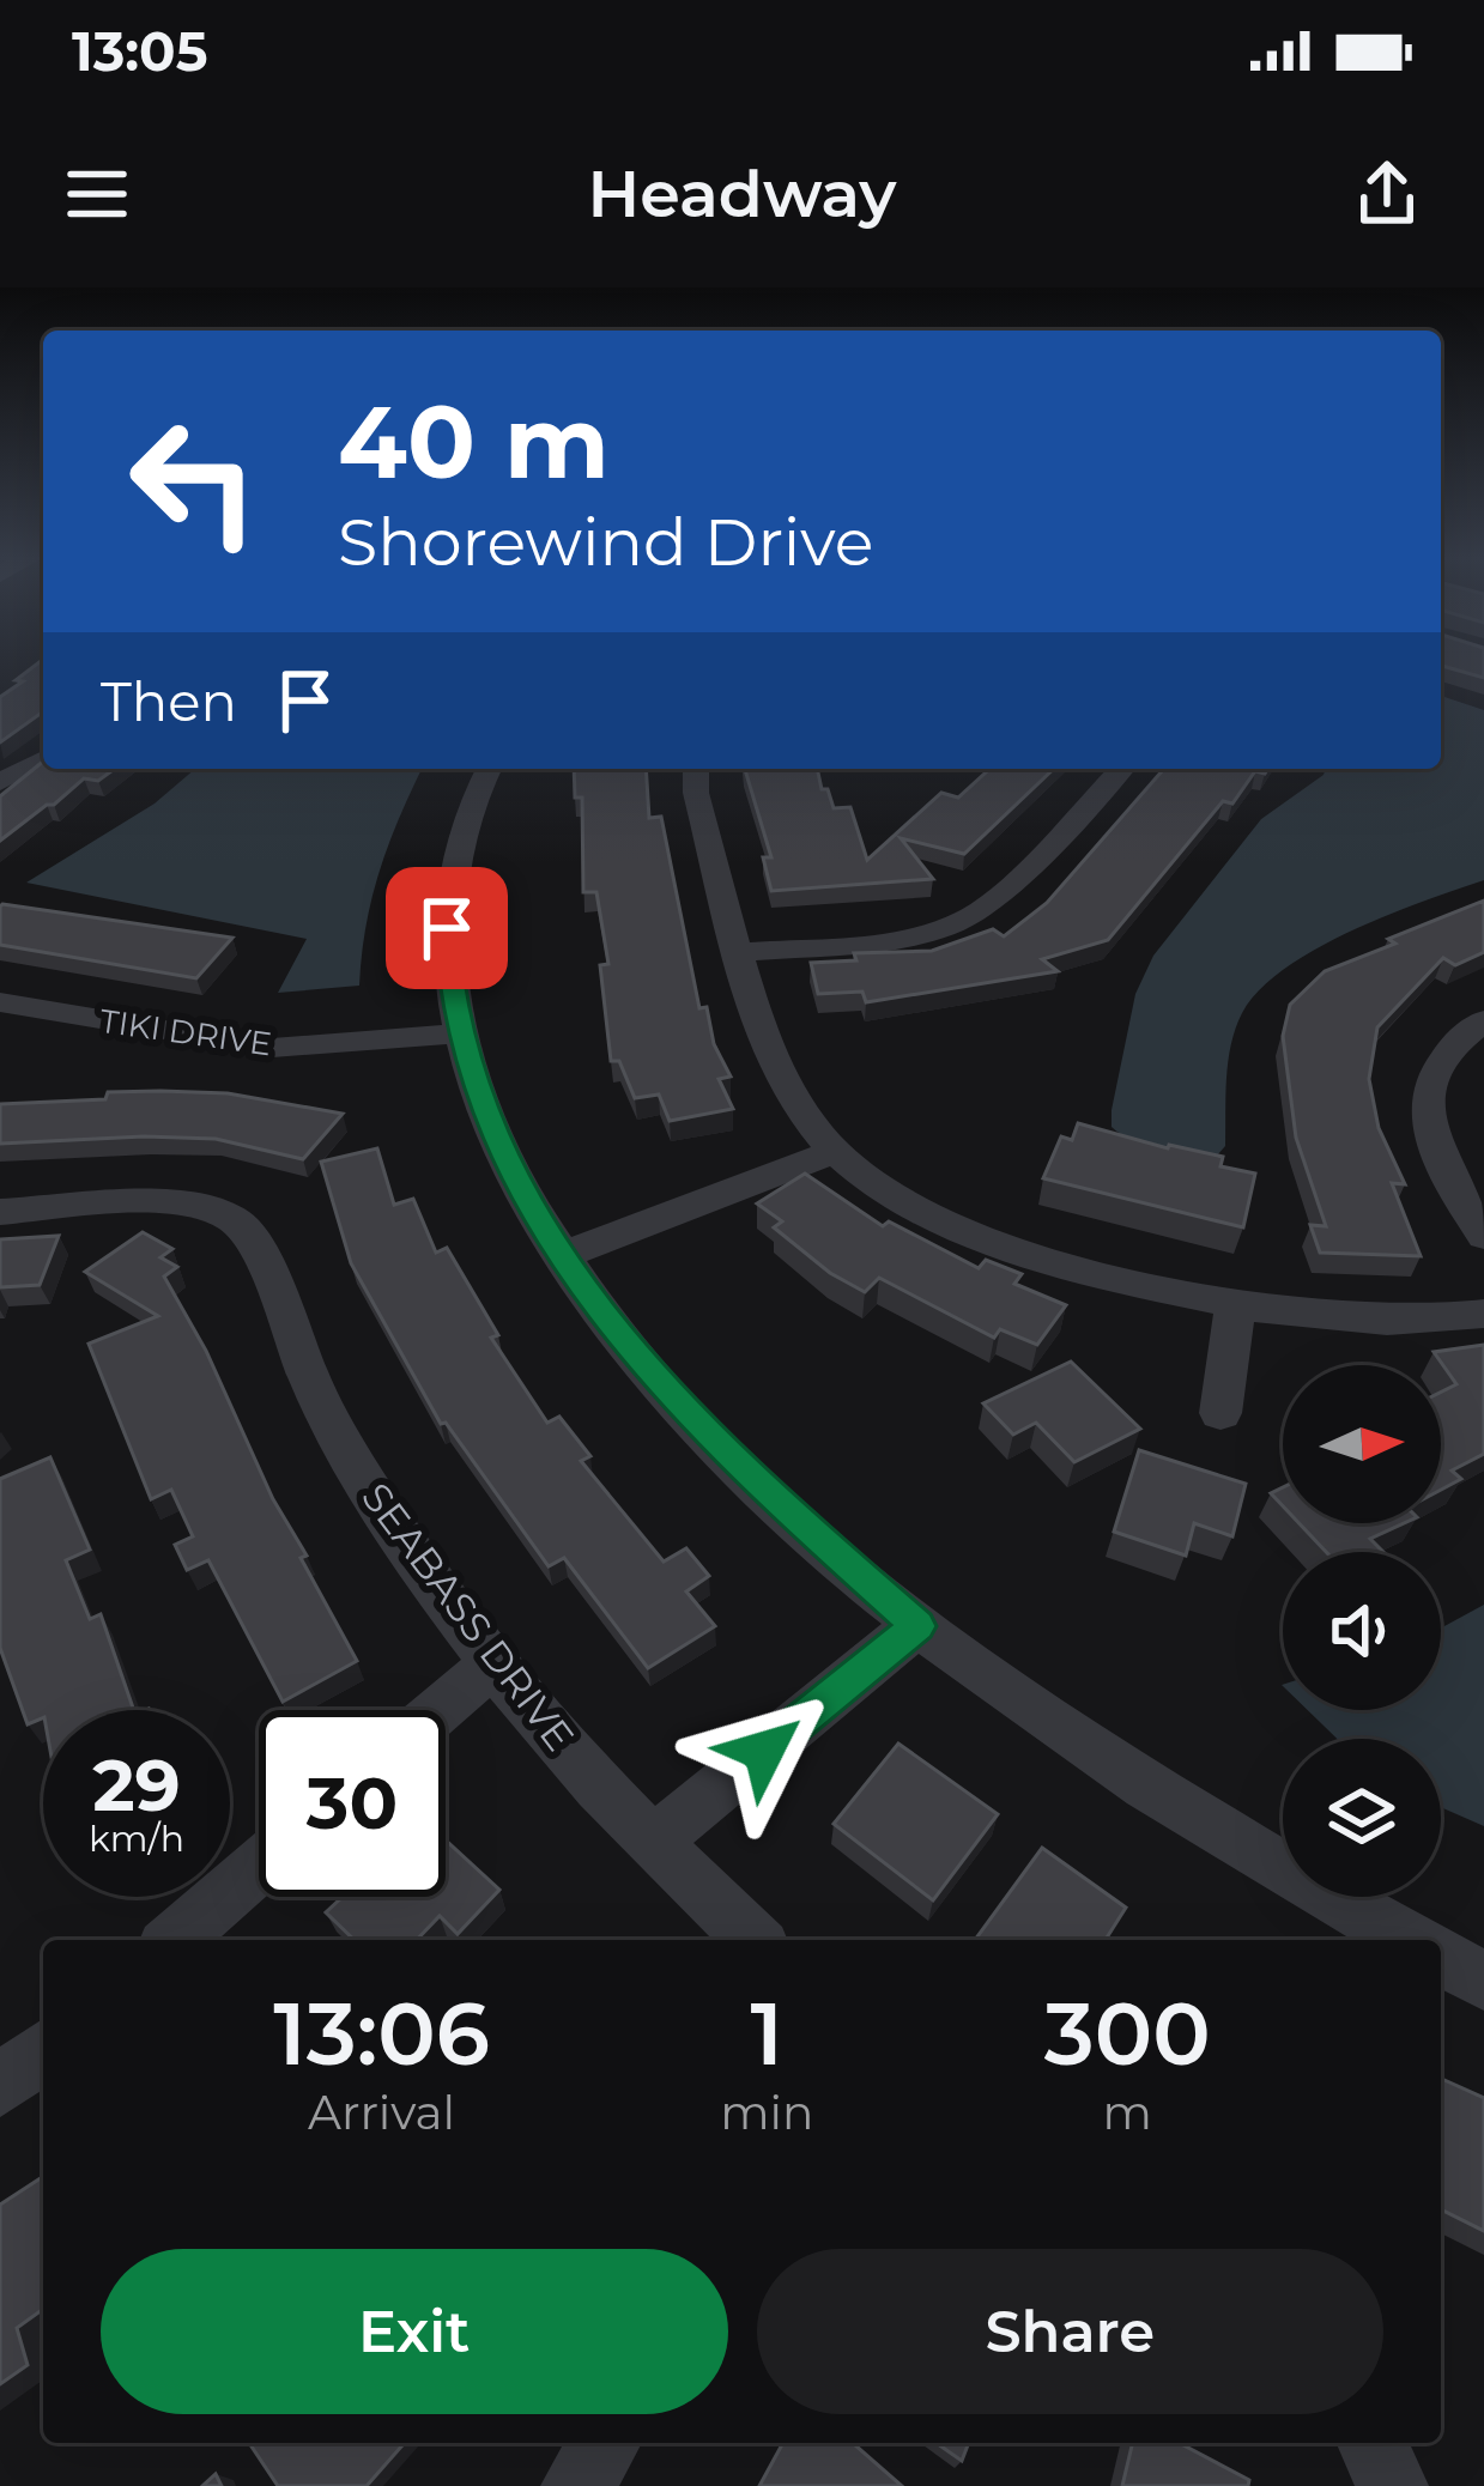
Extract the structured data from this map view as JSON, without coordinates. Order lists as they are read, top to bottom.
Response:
{
  "streets": {
    "street": ["TIKI DRIVE", "SEABASS DRIVE"]
  },
  "north": "right",
  "page": {
    "status": "13:05",
    "header": "Headway",
    "turn": ["40 m", "Shorewind Drive"],
    "then": "Then",
    "speed": "29 km/h",
    "limit": "30",
    "eta": [
      "13:06",
      "Arrival",
      "1",
      "min",
      "300",
      "m"
    ],
    "buttons": ["Exit", "Share"]
  }
}
